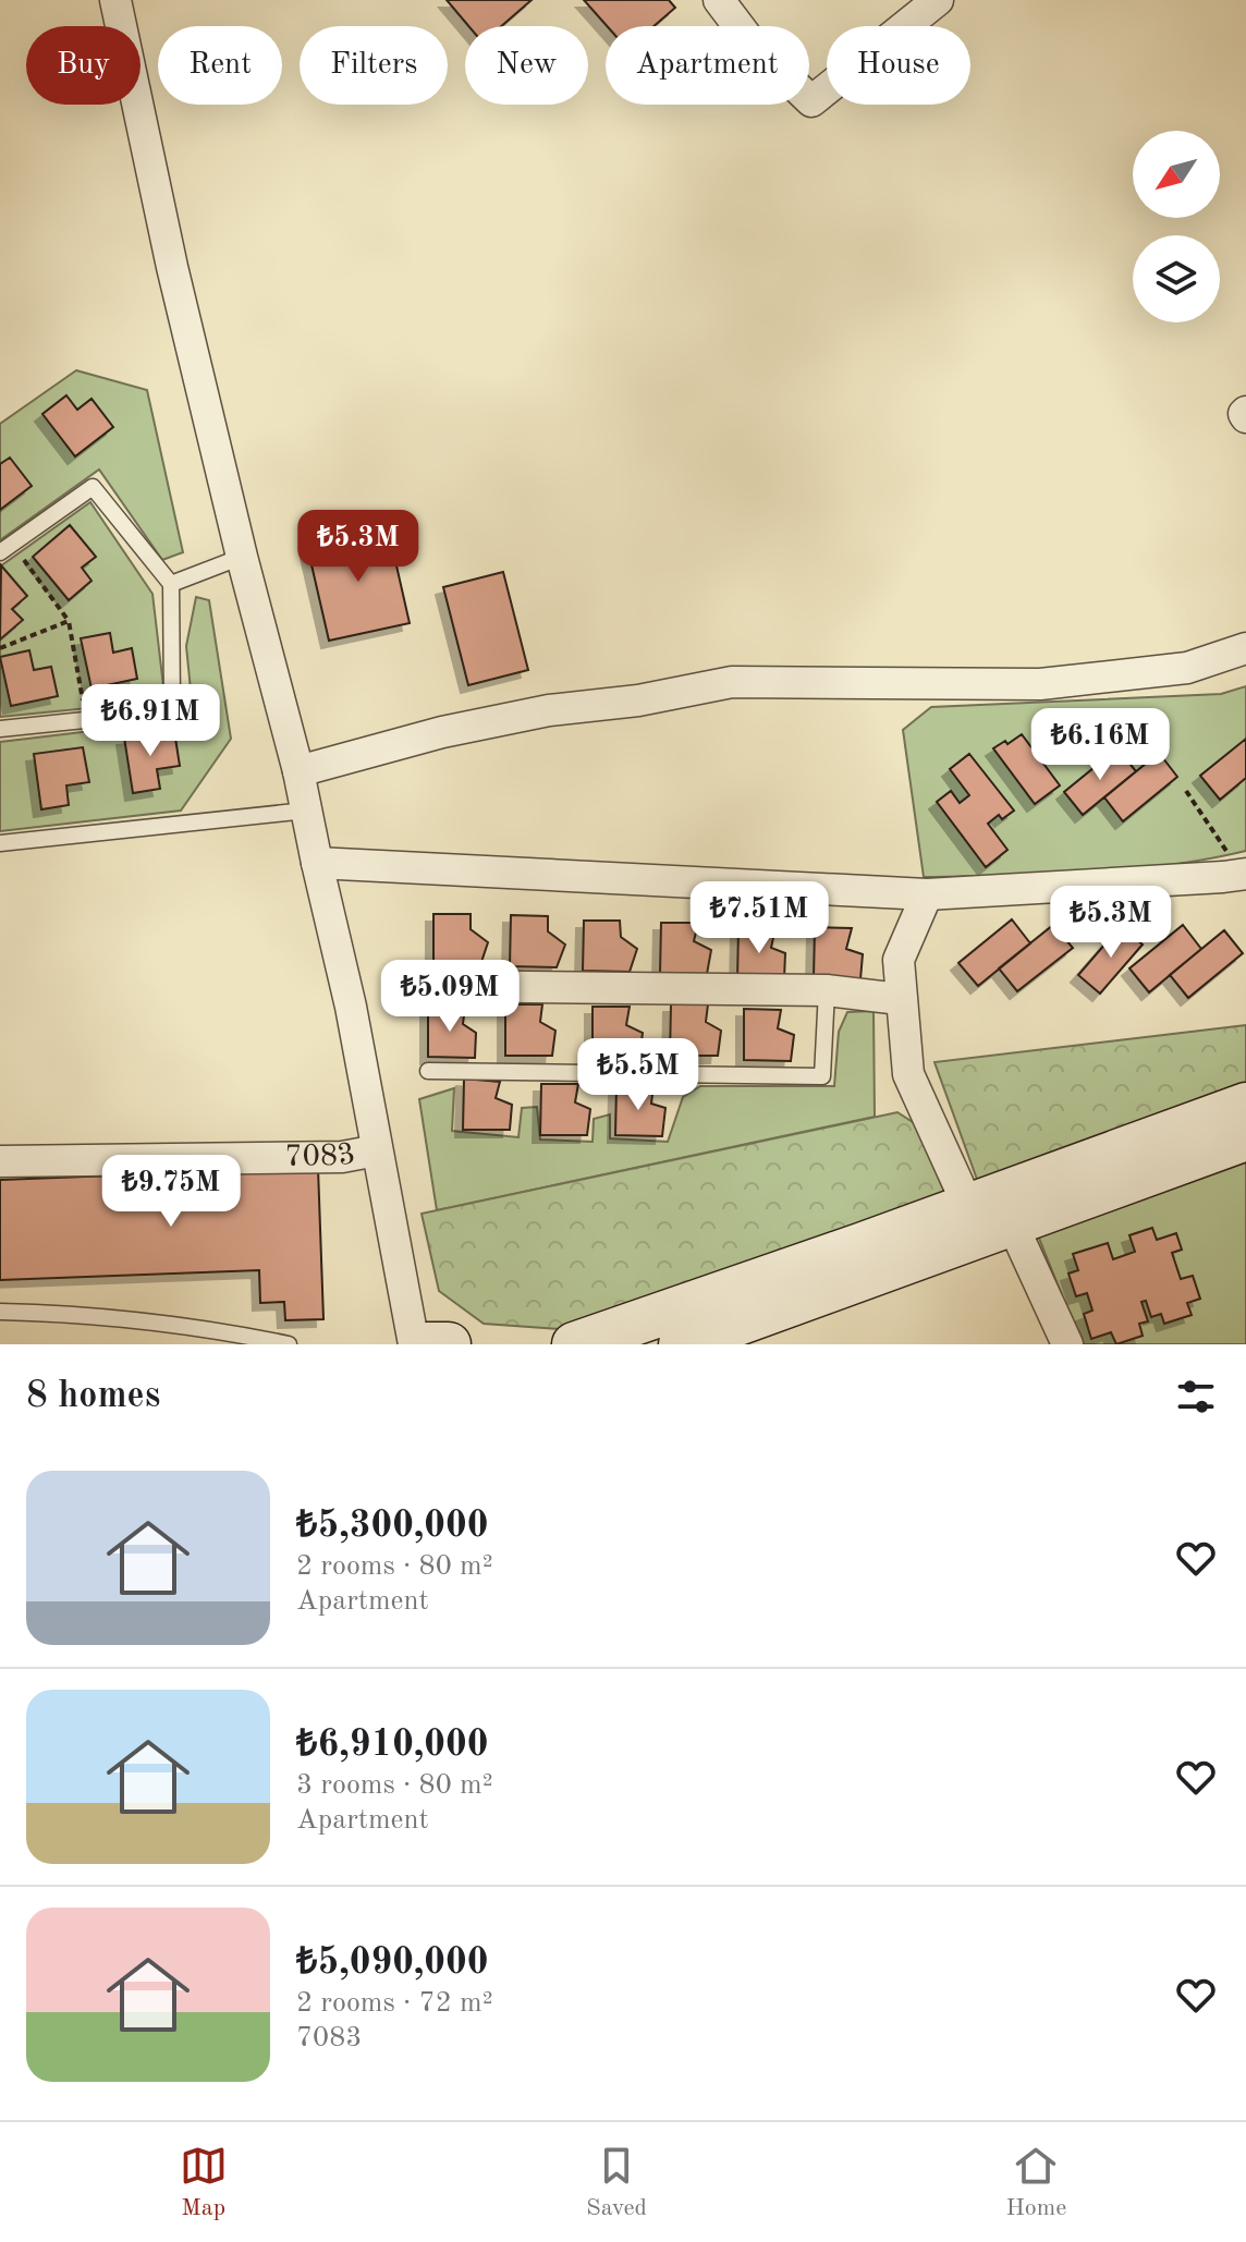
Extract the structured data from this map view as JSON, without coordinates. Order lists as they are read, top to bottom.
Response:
{
  "streets": {
    "street": ["7083"]
  },
  "north": "bottom left",
  "page": {
    "chip": [
      "Buy",
      "Rent",
      "Filters",
      "New",
      "Apartment",
      "House"
    ],
    "price": [
      "₺5.3M",
      "₺6.91M",
      "₺6.16M",
      "₺7.51M",
      "₺5.3M",
      "₺5.09M",
      "₺5.5M",
      "₺9.75M"
    ],
    "heading": "8 homes",
    "list": [
      {
        "name": "₺5,300,000",
        "note": "2 rooms · 80 m² · Apartment"
      },
      {
        "name": "₺6,910,000",
        "note": "3 rooms · 80 m² · Apartment"
      },
      {
        "name": "₺5,090,000",
        "note": "2 rooms · 72 m² · 7083"
      }
    ],
    "tabs": ["Map", "Saved", "Home"]
  }
}
